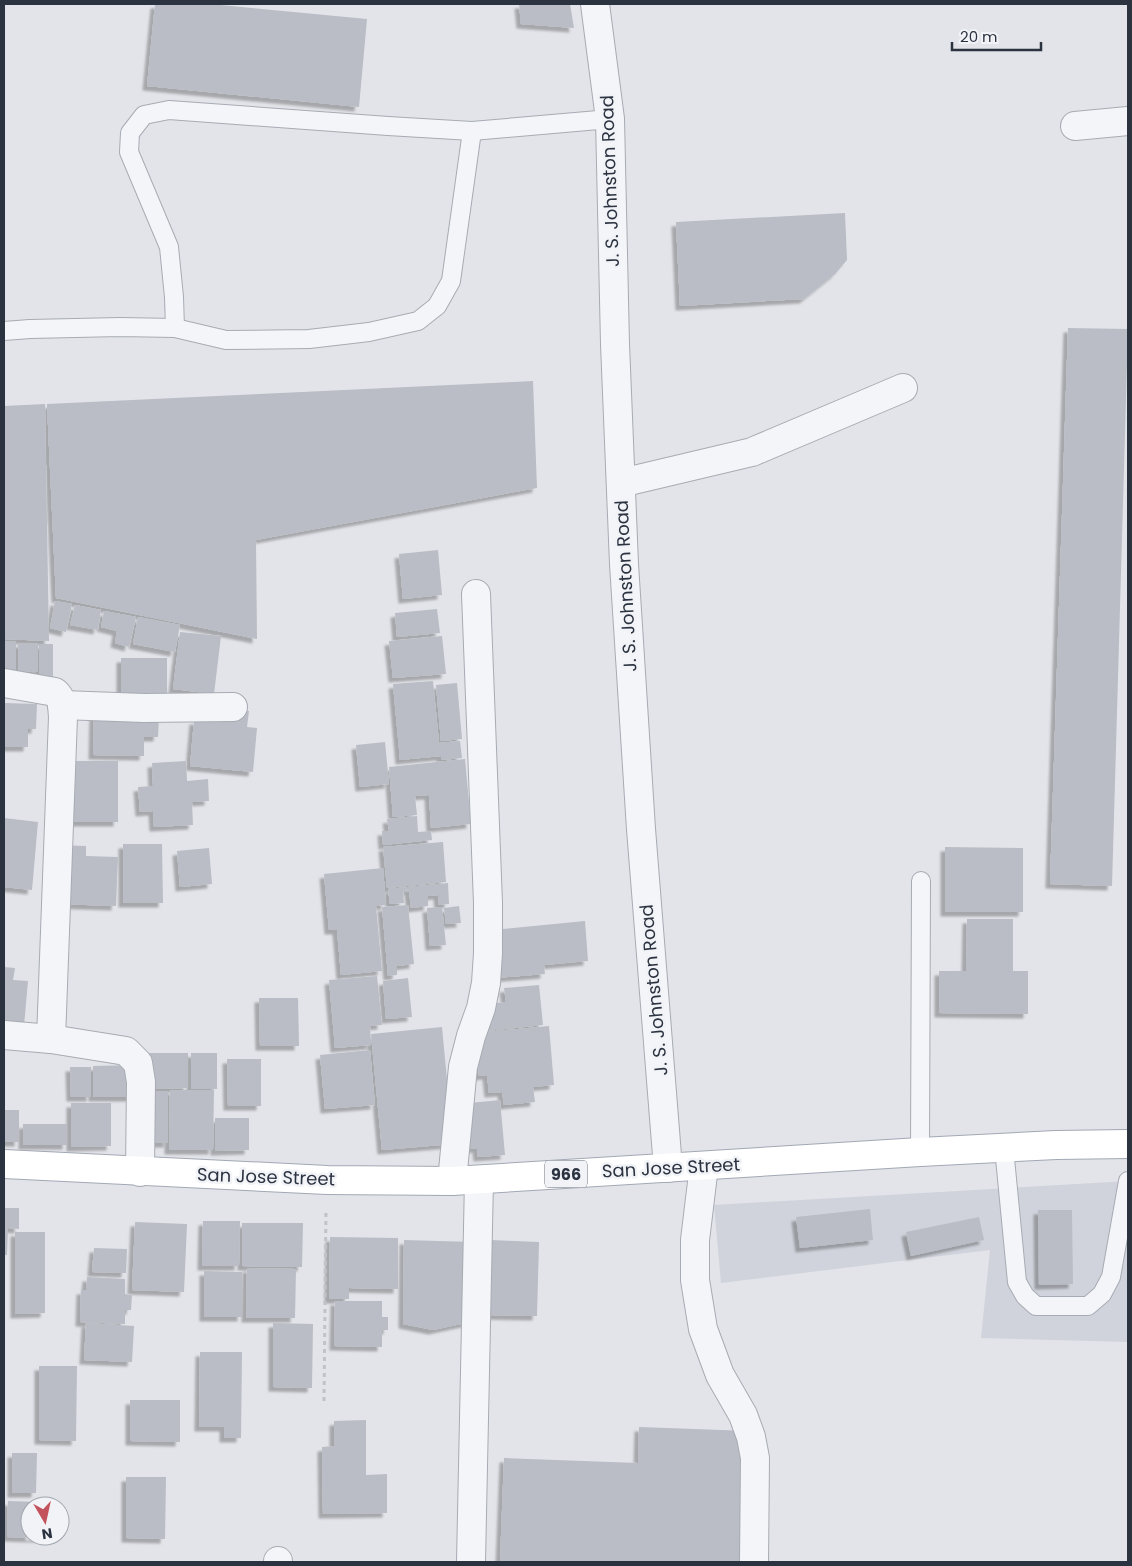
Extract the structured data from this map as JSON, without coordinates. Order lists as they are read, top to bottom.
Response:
{
  "streets": {
    "main road": ["San Jose Street", "966"],
    "street": ["J. S. Johnston Road"]
  },
  "crossings": [
    ["J. S. Johnston Road", "San Jose Street"]
  ],
  "scale_bar": "20 m",
  "north": "bottom"
}
